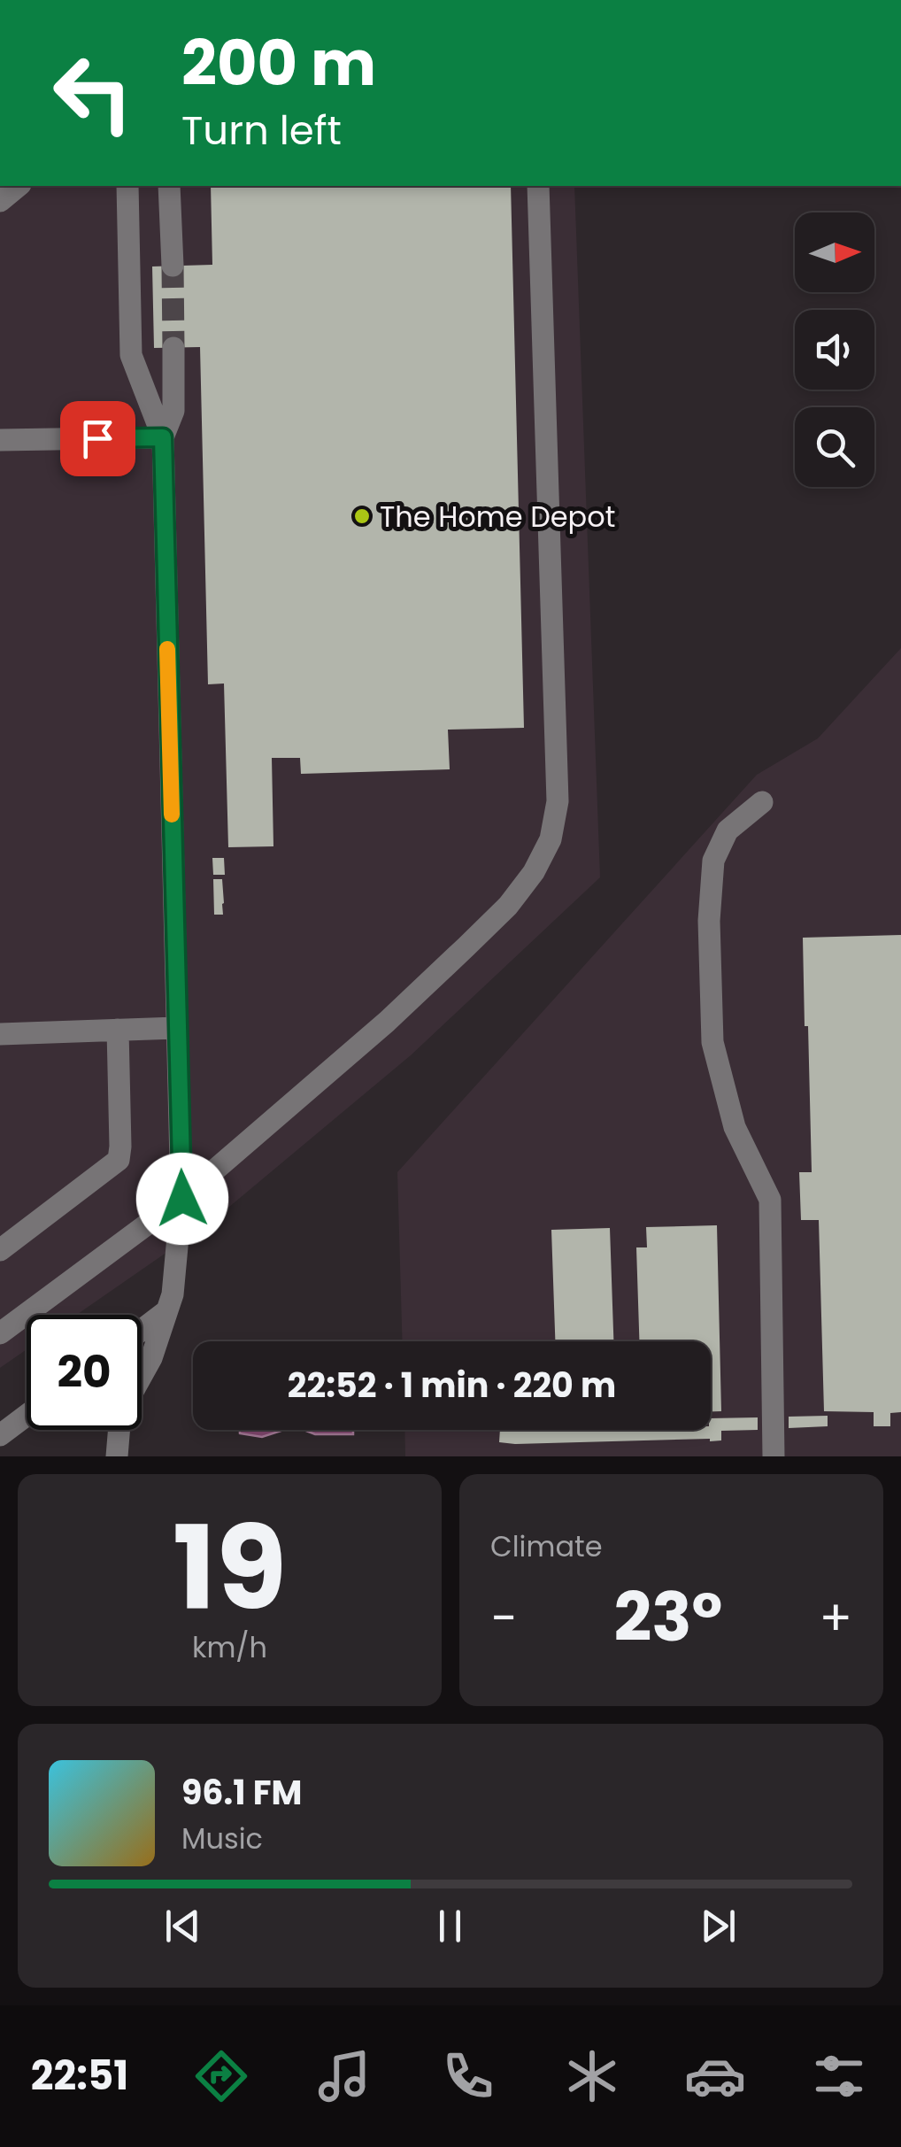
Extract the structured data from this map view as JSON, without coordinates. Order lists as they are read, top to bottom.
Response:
{
  "places": ["The Home Depot"],
  "north": "right",
  "page": {
    "turn": ["200 m", "Turn left"],
    "limit": "20",
    "trip": "22:52 · 1 min · 220 m",
    "tile": [
      ["19", "km/h"],
      "Climate"
    ],
    "heat": ["−", "23°", "+"],
    "song": ["96.1 FM", "Music"],
    "tabs": "22:51"
  }
}
